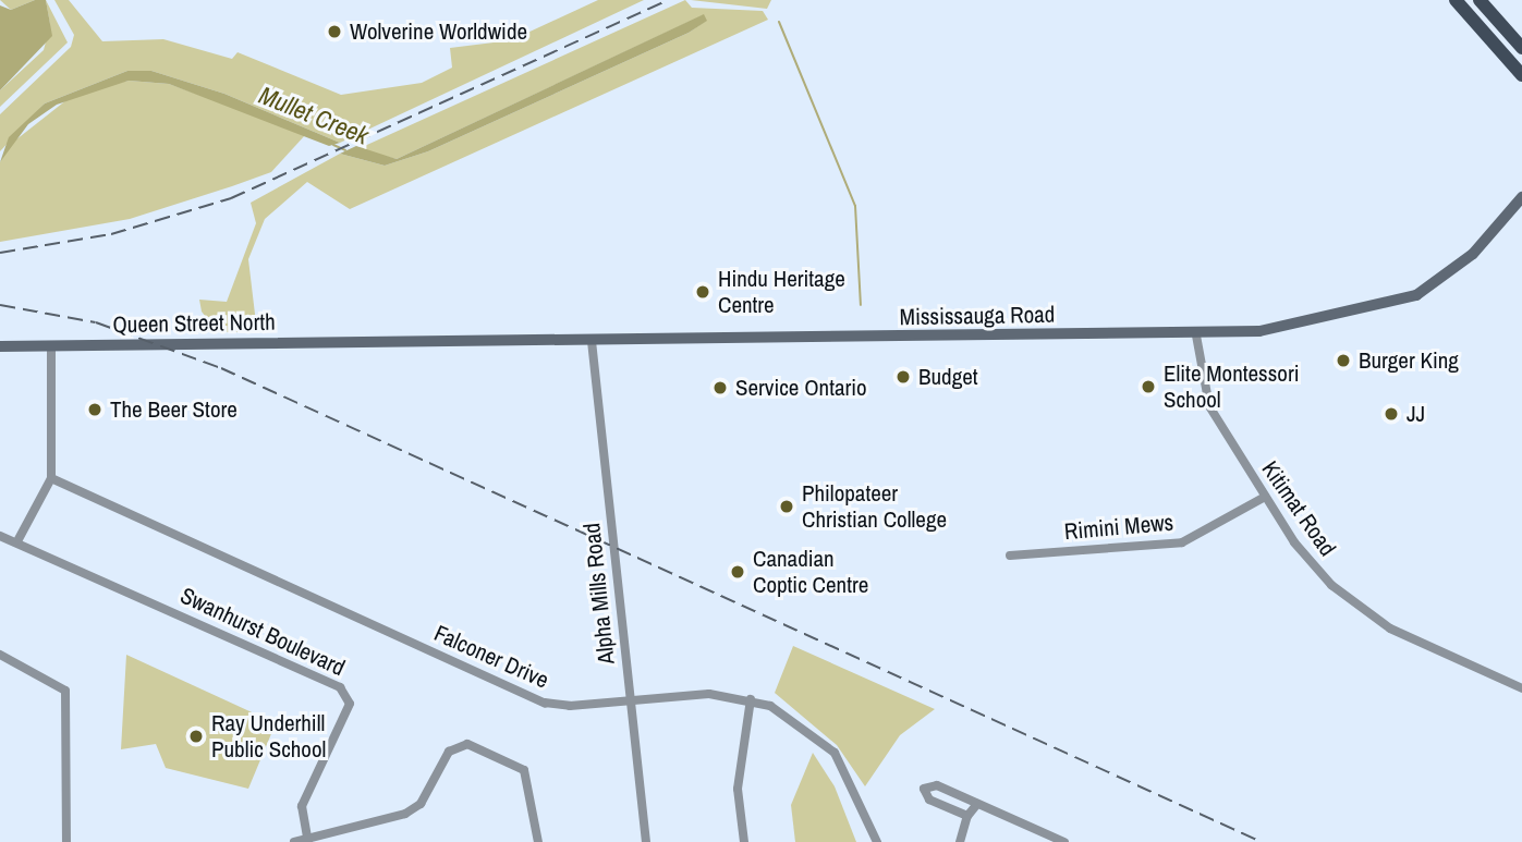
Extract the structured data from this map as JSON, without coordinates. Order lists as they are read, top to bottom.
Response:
{
  "streets": {
    "main road": ["Mississauga Road", "Queen Street North"],
    "street": [
      "Kitimat Road",
      "Rimini Mews",
      "Alpha Mills Road",
      "Swanhurst Boulevard",
      "Falconer Drive"
    ]
  },
  "crossings": [
    ["Mississauga Road", "Queen Street North"],
    ["Mississauga Road", "Kitimat Road"],
    ["Mississauga Road", "Alpha Mills Road"],
    ["Kitimat Road", "Rimini Mews"],
    ["Alpha Mills Road", "Falconer Drive"]
  ],
  "water": ["Mullet Creek"],
  "places": [
    "Wolverine Worldwide",
    "Hindu Heritage Centre",
    "Burger King",
    "Budget",
    "Elite Montessori School",
    "Service Ontario",
    "The Beer Store",
    "JJ",
    "Philopateer Christian College",
    "Canadian Coptic Centre",
    "Ray Underhill Public School"
  ]
}
